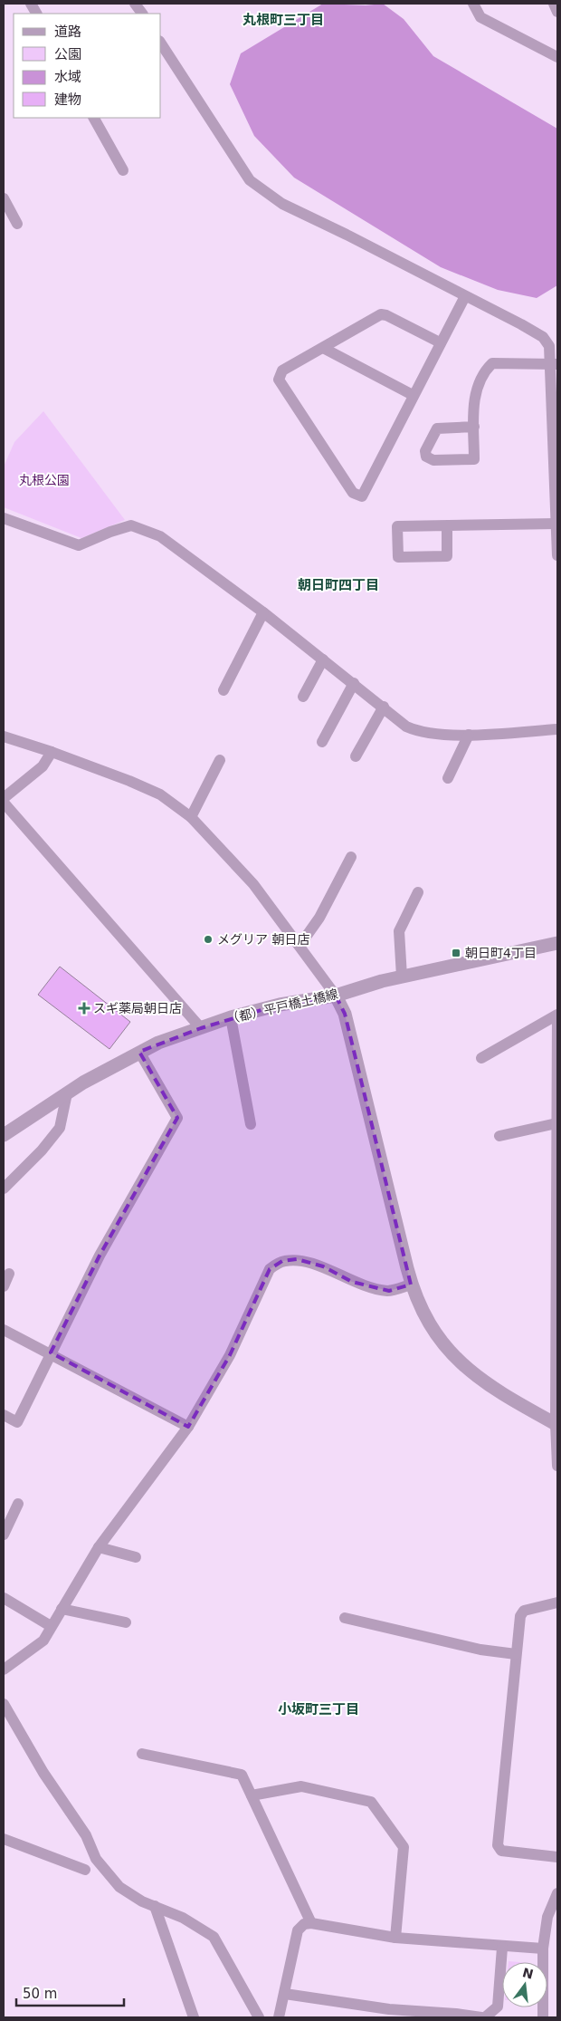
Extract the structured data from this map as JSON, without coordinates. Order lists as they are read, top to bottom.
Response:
{
  "streets": {
    "street": ["（都）平戸橋土橋線"]
  },
  "districts": ["丸根町三丁目", "朝日町四丁目", "小坂町三丁目"],
  "parks": ["丸根公園"],
  "places": {
    "other": ["メグリア 朝日店"],
    "transit": ["朝日町4丁目"],
    "health": ["スギ薬局朝日店"]
  },
  "legend": [
    "道路",
    "公園",
    "水域",
    "建物"
  ],
  "scale_bar": "50 m",
  "north": "top"
}
